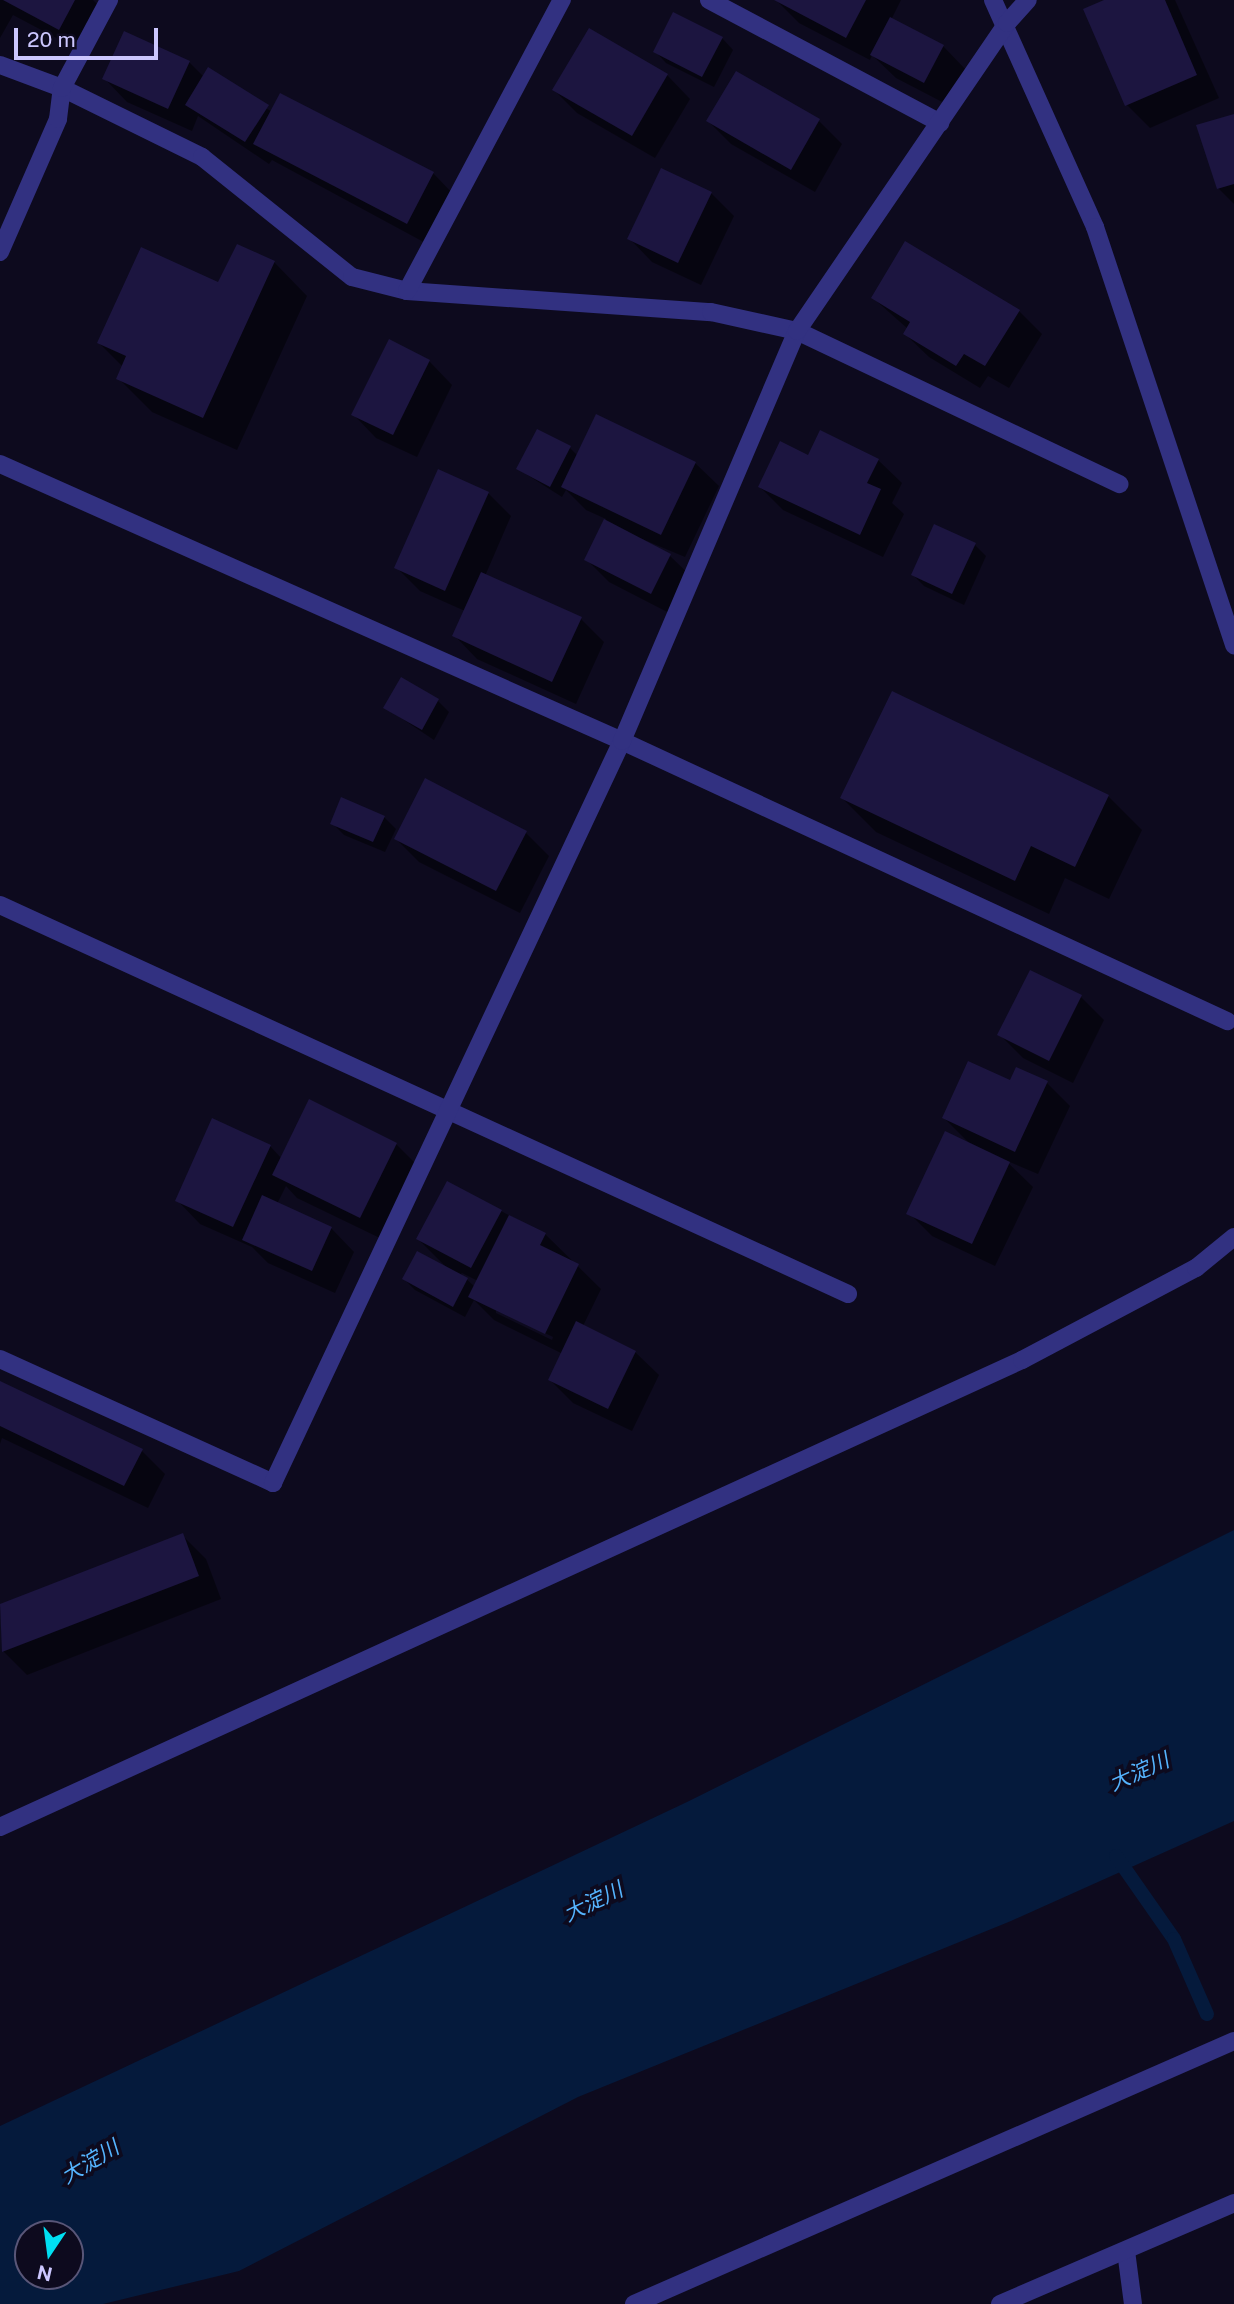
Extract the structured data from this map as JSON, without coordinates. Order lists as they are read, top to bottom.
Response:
{
  "water": ["大淀川"],
  "scale_bar": "20 m",
  "north": "bottom"
}
